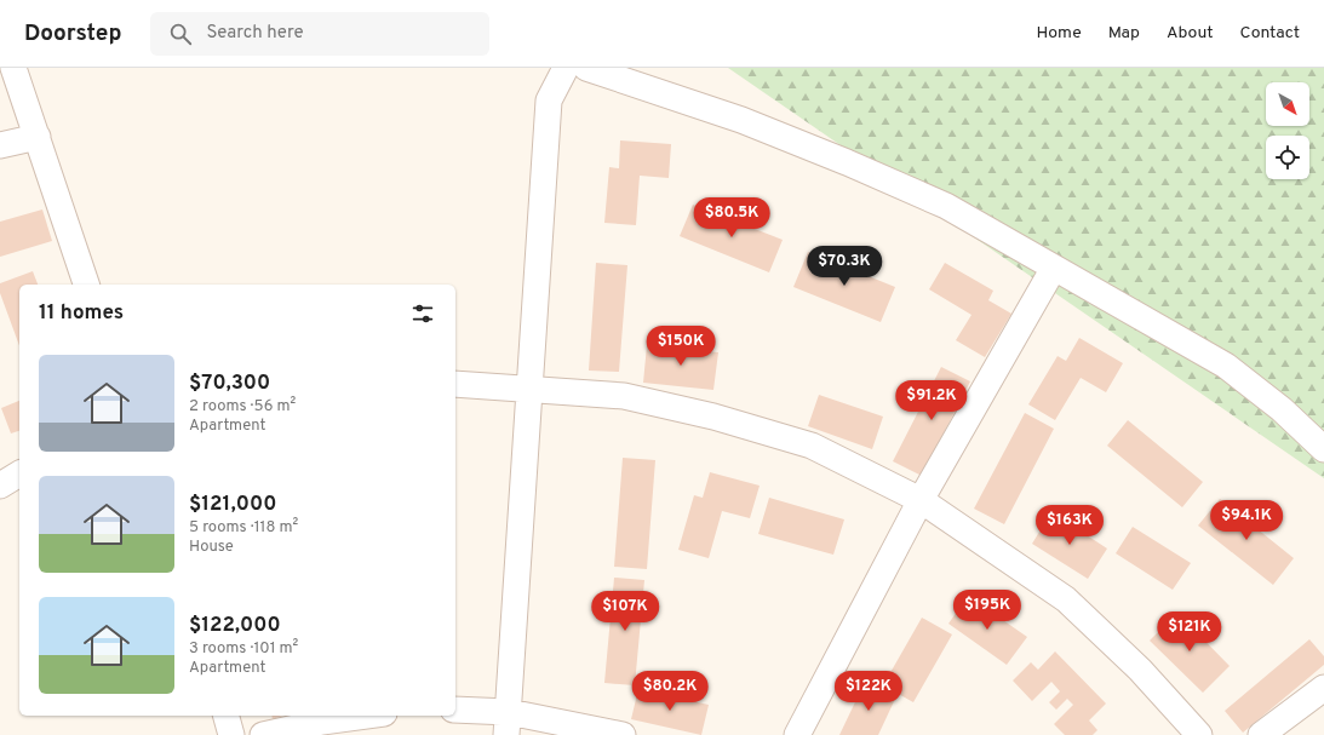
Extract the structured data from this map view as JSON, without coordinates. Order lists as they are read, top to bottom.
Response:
{
  "north": "bottom right",
  "page": {
    "header": "Doorstep",
    "search": "Search here",
    "nav": [
      "Home",
      "Map",
      "About",
      "Contact"
    ],
    "price": [
      "$80.5K",
      "$70.3K",
      "$150K",
      "$91.2K",
      "$94.1K",
      "$163K",
      "$195K",
      "$107K",
      "$121K",
      "$80.2K",
      "$122K"
    ],
    "heading": "11 homes",
    "list": [
      {
        "name": "$70,300",
        "note": "2 rooms · 56 m² · Apartment"
      },
      {
        "name": "$121,000",
        "note": "5 rooms · 118 m² · House"
      },
      {
        "name": "$122,000",
        "note": "3 rooms · 101 m² · Apartment"
      }
    ]
  }
}
